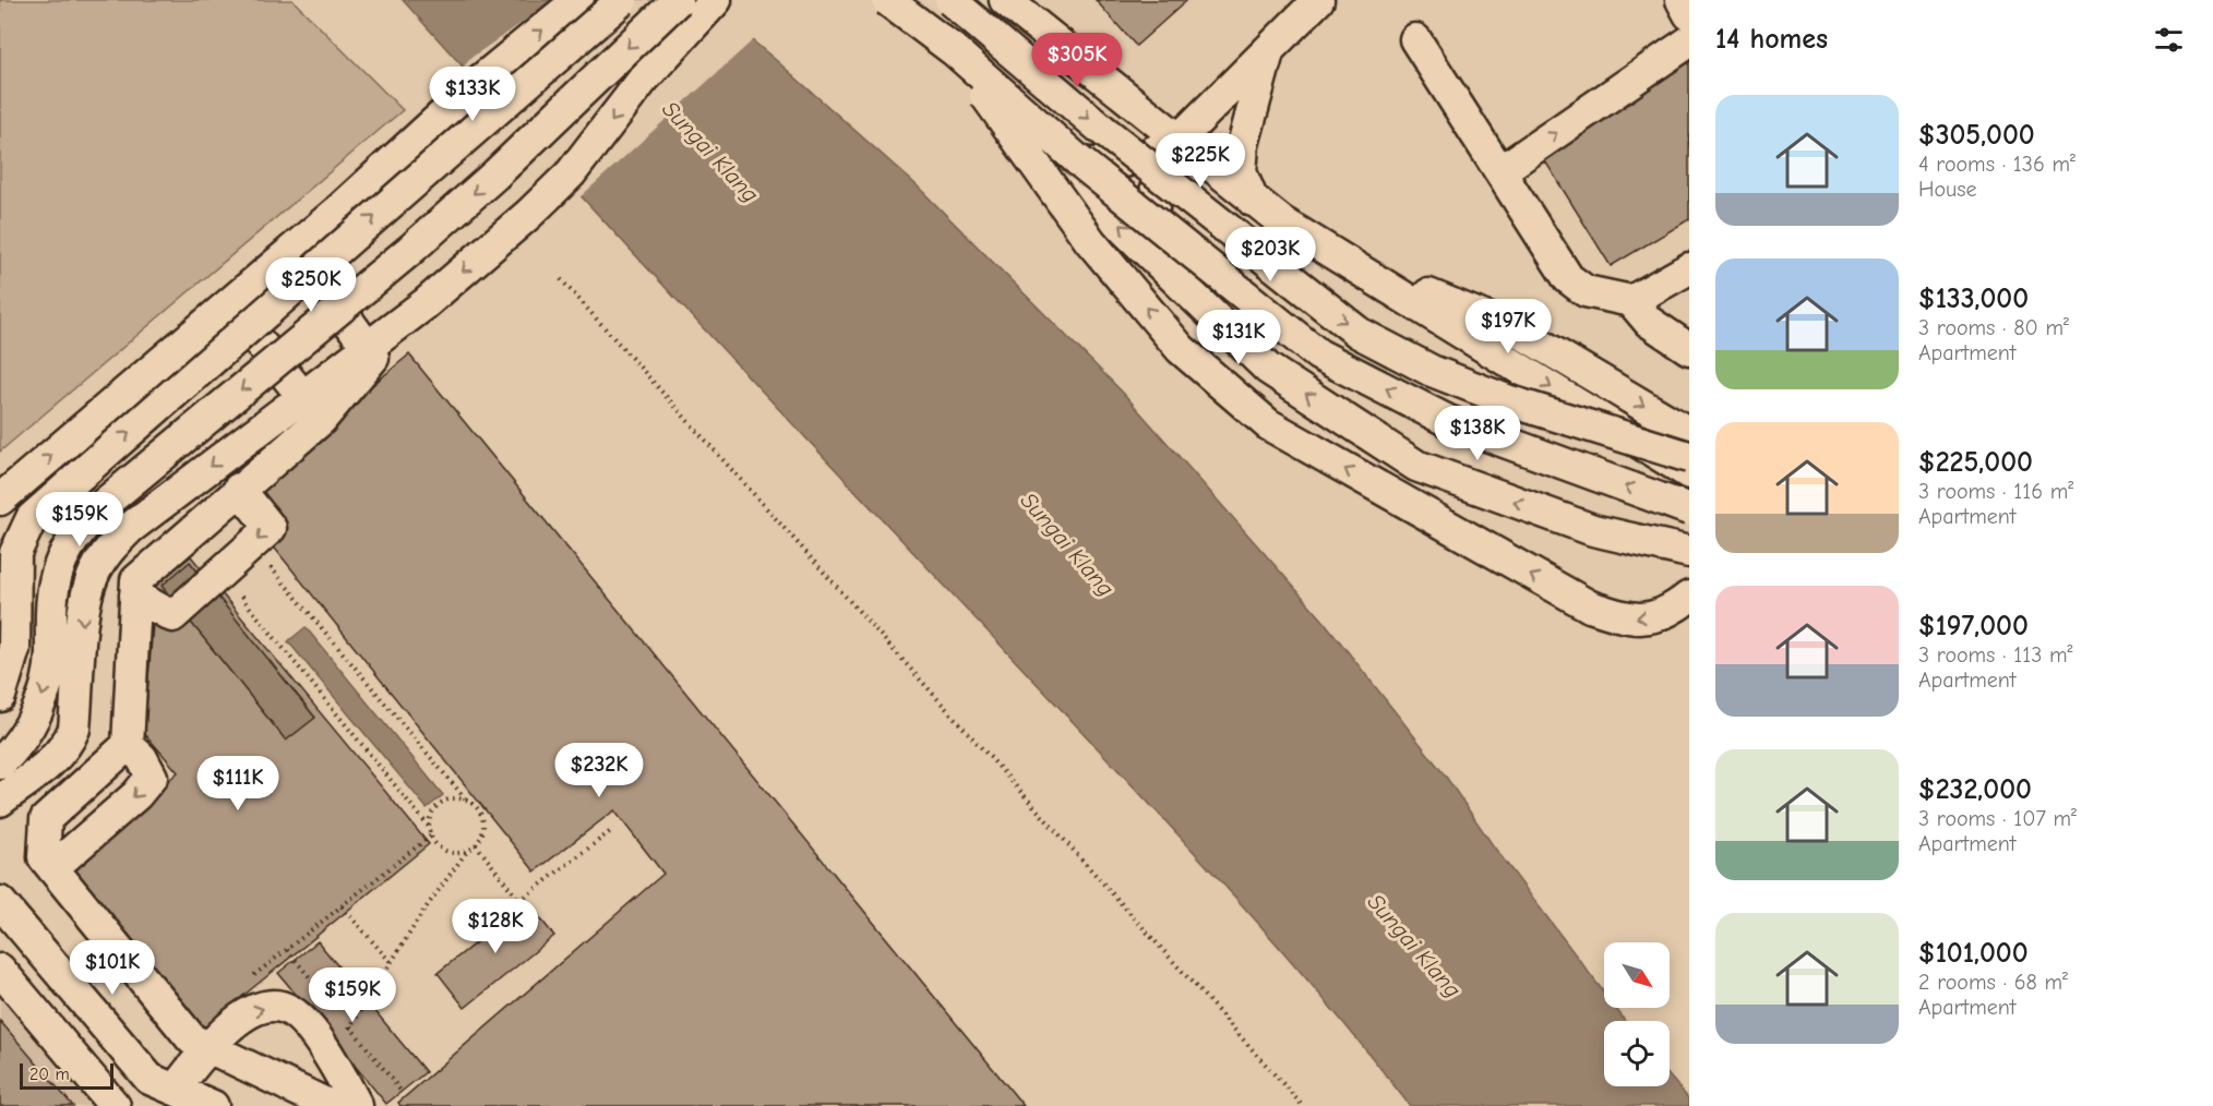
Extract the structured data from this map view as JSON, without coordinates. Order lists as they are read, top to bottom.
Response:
{
  "water": ["Sungai Klang"],
  "scale_bar": "20 m",
  "north": "bottom right",
  "page": {
    "heading": "14 homes",
    "price": [
      "$305K",
      "$133K",
      "$225K",
      "$203K",
      "$250K",
      "$197K",
      "$131K",
      "$138K",
      "$159K",
      "$232K",
      "$111K",
      "$128K",
      "$101K",
      "$159K"
    ],
    "list": [
      {
        "name": "$305,000",
        "note": "4 rooms · 136 m² · House"
      },
      {
        "name": "$133,000",
        "note": "3 rooms · 80 m² · Apartment"
      },
      {
        "name": "$225,000",
        "note": "3 rooms · 116 m² · Apartment"
      },
      {
        "name": "$197,000",
        "note": "3 rooms · 113 m² · Apartment"
      },
      {
        "name": "$232,000",
        "note": "3 rooms · 107 m² · Apartment"
      },
      {
        "name": "$101,000",
        "note": "2 rooms · 68 m² · Apartment"
      }
    ],
    "scale": "20 m"
  }
}
